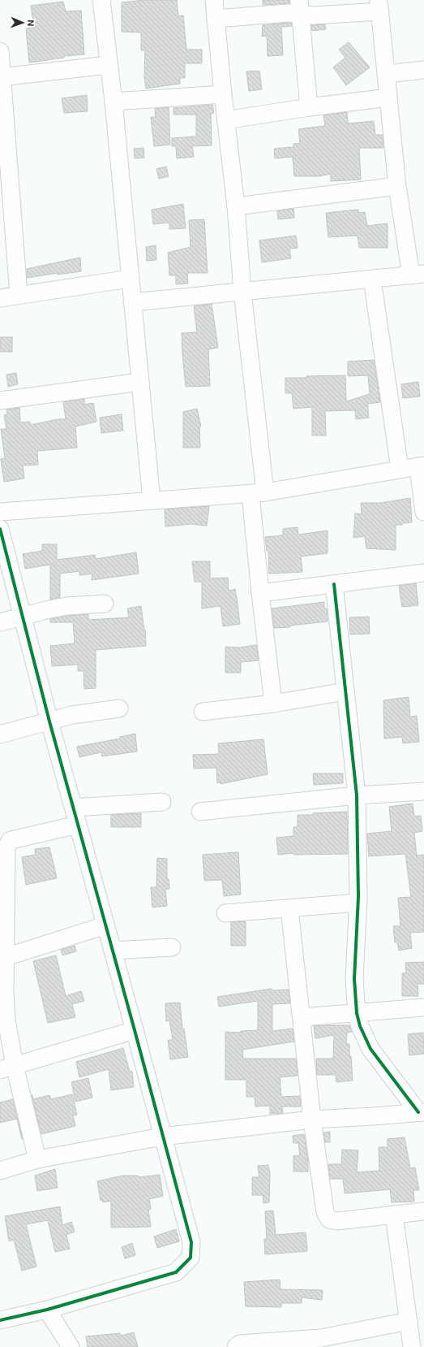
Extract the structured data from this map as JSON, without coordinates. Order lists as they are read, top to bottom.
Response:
{
  "north": "right"
}
